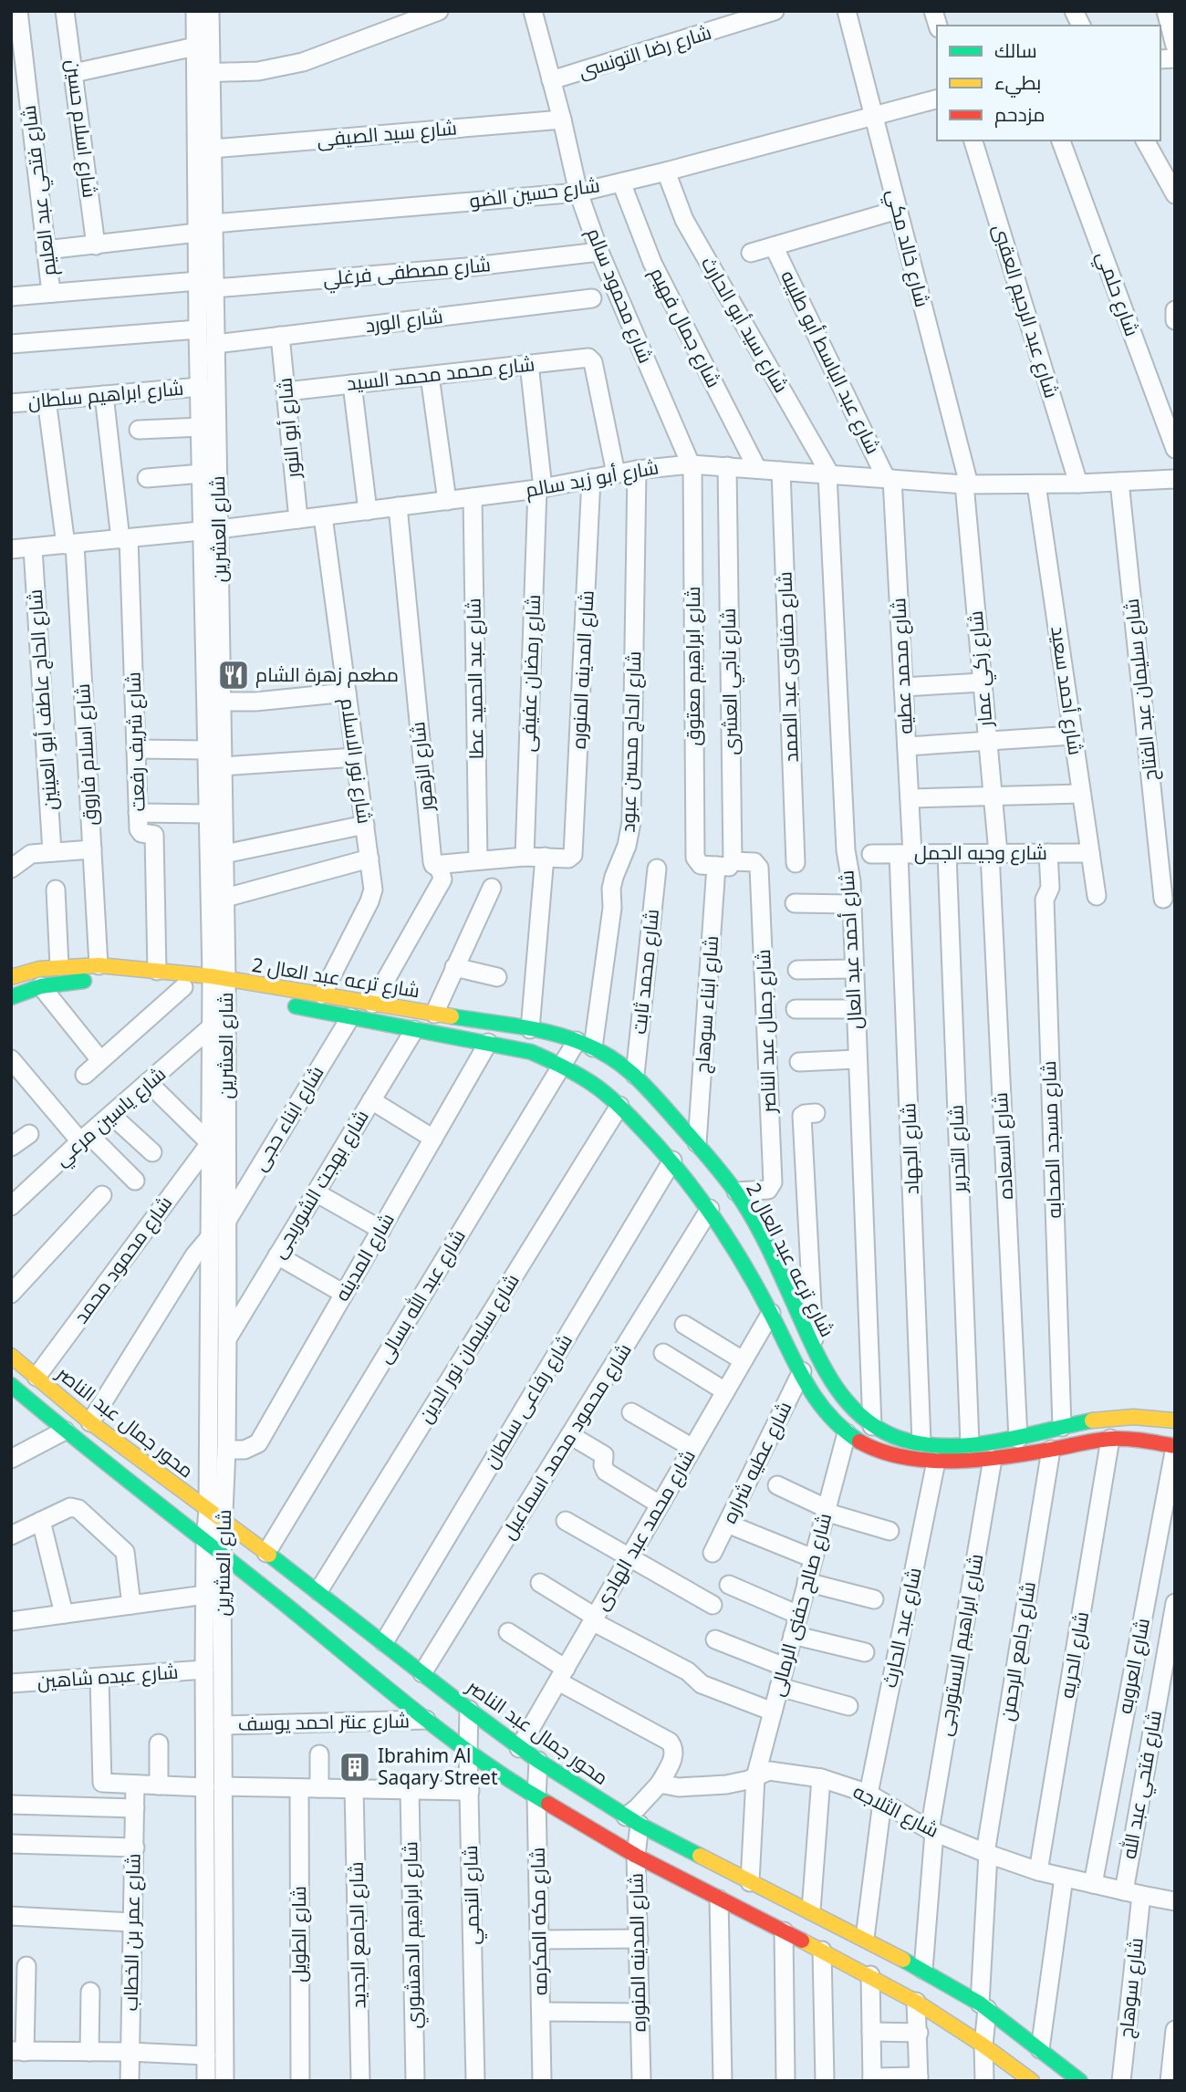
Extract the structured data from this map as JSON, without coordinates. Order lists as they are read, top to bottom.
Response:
{
  "streets": {
    "street": [
      "شارع رضا التونسى",
      "شارع اسلام حسين",
      "شارع سيد الصيفى",
      "شارع فتحي عبد العليم",
      "شارع حسين الضو",
      "شارع خالد مكي",
      "شارع مصطفى فرغلي",
      "شارع حلمي",
      "شارع محمود سالم",
      "شارع عبد الرحيم العقبى",
      "شارع الورد",
      "شارع سيد أبو الحارث",
      "شارع جمال فهيم",
      "شارع عبد الباسط أبو طليبه",
      "شارع محمد محمد السيد",
      "شارع ابراهيم سلطان",
      "شارع أبو النور",
      "شارع أبو زيد سالم",
      "شارع العشرين",
      "شارع ابراهيم معتوق",
      "شارع محمد عطيه",
      "شارع حفناوى عبد الصمد",
      "شارع زكي عمار",
      "شارع المدينه المنوره",
      "شارع رمضان عفيفى",
      "شارع عبد الحميد عطا",
      "شارع ناجي العشرى",
      "شارع سليمان عبد الفتاح",
      "شارع أحمد سعيد",
      "شارع الحاج عاطف أبو العينين",
      "شارع شريف رفعت",
      "شارع الحاج محسن عبود",
      "شارع اسلام فاروق",
      "شارع نور الاسلام",
      "شارع الزهور",
      "شارع وجيه الجمل",
      "شارع أحمد عبد العال",
      "شارع محمد ثابت",
      "شارع ترعه عبد العال 2",
      "شارع ابناء سوهاج",
      "شارع جمال عبد الناصر",
      "شارع ياسين مرعي",
      "شارع ابناء حجى",
      "شارع مسجد الصحابه",
      "شارع السعاده",
      "شارع الجهاد",
      "شارع التحرير",
      "شارع بهجت الشوربجى",
      "شارع المدينه",
      "شارع محمود محمد",
      "شارع عبد الله بسالى",
      "شارع سليمان نور الدين",
      "شارع رفاعى سلطان",
      "محور جمال عبد الناصر",
      "شارع محمود محمد اسماعيل",
      "شارع عطيه شراره",
      "شارع محمد عبد الهادى",
      "شارع صالح حفنى الرمالى",
      "شارع عبد الحارث",
      "شارع ابراهيم الاستورجى",
      "شارع جامع الرحمن",
      "شارع الحريه",
      "شارع العروبه",
      "شارع عبده شاهين",
      "شارع عنتر احمد يوسف",
      "شارع فتحي عبد الله",
      "شارع الثلاجه",
      "شارع النجمي",
      "شارع مكه المكرمه",
      "شارع عمر بن الخطاب",
      "شارع الطويل",
      "شارع الجامع الجديد",
      "شارع ابراهيم الدهشوري",
      "شارع سوهاج"
    ]
  },
  "crossings": [
    ["شارع رضا التونسى", "شارع محمود سالم"],
    ["شارع اسلام حسين", "شارع حسين الضو"],
    ["شارع سيد الصيفى", "شارع محمود سالم"],
    ["شارع سيد الصيفى", "شارع العشرين"],
    ["شارع فتحي عبد العليم", "شارع حسين الضو"],
    ["شارع حسين الضو", "شارع خالد مكي"],
    ["شارع حسين الضو", "شارع محمود سالم"],
    ["شارع حسين الضو", "شارع سيد أبو الحارث"],
    ["شارع حسين الضو", "شارع جمال فهيم"],
    ["شارع حسين الضو", "شارع العشرين"],
    ["شارع خالد مكي", "شارع أبو زيد سالم"],
    ["شارع خالد مكي", "شارع زكي عمار"],
    ["شارع مصطفى فرغلي", "شارع محمود سالم"],
    ["شارع مصطفى فرغلي", "شارع العشرين"],
    ["شارع محمود سالم", "شارع أبو زيد سالم"],
    ["شارع محمود سالم", "شارع ابراهيم معتوق"],
    ["شارع عبد الرحيم العقبى", "شارع أبو زيد سالم"],
    ["شارع الورد", "شارع أبو النور"],
    ["شارع الورد", "شارع العشرين"],
    ["شارع سيد أبو الحارث", "شارع أبو زيد سالم"],
    ["شارع سيد أبو الحارث", "شارع أحمد عبد العال"],
    ["شارع جمال فهيم", "شارع أبو زيد سالم"],
    ["شارع عبد الباسط أبو طليبه", "شارع أبو زيد سالم"],
    ["شارع عبد الباسط أبو طليبه", "شارع محمد عطيه"],
    ["شارع محمد محمد السيد", "شارع أبو النور"],
    ["شارع محمد محمد السيد", "شارع أبو زيد سالم"],
    ["شارع محمد محمد السيد", "شارع رمضان عفيفى"],
    ["شارع ابراهيم سلطان", "شارع العشرين"],
    ["شارع ابراهيم سلطان", "شارع شريف رفعت"],
    ["شارع ابراهيم سلطان", "شارع اسلام فاروق"],
    ["شارع أبو النور", "شارع أبو زيد سالم"],
    ["شارع أبو زيد سالم", "شارع العشرين"],
    ["شارع أبو زيد سالم", "شارع ابراهيم معتوق"],
    ["شارع أبو زيد سالم", "شارع محمد عطيه"],
    ["شارع أبو زيد سالم", "شارع حفناوى عبد الصمد"],
    ["شارع أبو زيد سالم", "شارع زكي عمار"],
    ["شارع أبو زيد سالم", "شارع المدينه المنوره"],
    ["شارع أبو زيد سالم", "شارع رمضان عفيفى"],
    ["شارع أبو زيد سالم", "شارع عبد الحميد عطا"],
    ["شارع أبو زيد سالم", "شارع ناجي العشرى"],
    ["شارع أبو زيد سالم", "شارع سليمان عبد الفتاح"],
    ["شارع أبو زيد سالم", "شارع أحمد سعيد"],
    ["شارع أبو زيد سالم", "شارع الحاج عاطف أبو العينين"],
    ["شارع أبو زيد سالم", "شارع شريف رفعت"],
    ["شارع أبو زيد سالم", "شارع الحاج محسن عبود"],
    ["شارع أبو زيد سالم", "شارع اسلام فاروق"],
    ["شارع أبو زيد سالم", "شارع نور الاسلام"],
    ["شارع أبو زيد سالم", "شارع الزهور"],
    ["شارع أبو زيد سالم", "شارع أحمد عبد العال"],
    ["شارع العشرين", "شارع ترعه عبد العال 2"],
    ["شارع العشرين", "شارع ياسين مرعي"],
    ["شارع العشرين", "شارع ابناء حجى"],
    ["شارع العشرين", "شارع بهجت الشوربجى"],
    ["شارع العشرين", "شارع المدينه"],
    ["شارع العشرين", "شارع محمود محمد"],
    ["شارع العشرين", "محور جمال عبد الناصر"],
    ["شارع العشرين", "شارع عبده شاهين"],
    ["شارع العشرين", "شارع عنتر احمد يوسف"],
    ["شارع ابراهيم معتوق", "شارع ناجي العشرى"],
    ["شارع ابراهيم معتوق", "شارع ابناء سوهاج"],
    ["شارع ابراهيم معتوق", "شارع جمال عبد الناصر"],
    ["شارع محمد عطيه", "شارع وجيه الجمل"],
    ["شارع محمد عطيه", "شارع الجهاد"],
    ["شارع زكي عمار", "شارع وجيه الجمل"],
    ["شارع زكي عمار", "شارع السعاده"],
    ["شارع المدينه المنوره", "محور جمال عبد الناصر"],
    ["شارع ناجي العشرى", "شارع ابناء سوهاج"],
    ["شارع ناجي العشرى", "شارع جمال عبد الناصر"],
    ["شارع أحمد سعيد", "شارع وجيه الجمل"],
    ["شارع شريف رفعت", "شارع ترعه عبد العال 2"],
    ["شارع الحاج محسن عبود", "شارع ترعه عبد العال 2"],
    ["شارع الحاج محسن عبود", "شارع عبد الله بسالى"],
    ["شارع اسلام فاروق", "شارع ترعه عبد العال 2"],
    ["شارع نور الاسلام", "شارع ترعه عبد العال 2"],
    ["شارع الزهور", "شارع ترعه عبد العال 2"],
    ["شارع وجيه الجمل", "شارع مسجد الصحابه"],
    ["شارع وجيه الجمل", "شارع السعاده"],
    ["شارع وجيه الجمل", "شارع الجهاد"],
    ["شارع وجيه الجمل", "شارع التحرير"],
    ["شارع أحمد عبد العال", "شارع ترعه عبد العال 2"],
    ["شارع محمد ثابت", "شارع ترعه عبد العال 2"],
    ["شارع ترعه عبد العال 2", "شارع ابناء سوهاج"],
    ["شارع ترعه عبد العال 2", "شارع جمال عبد الناصر"],
    ["شارع ترعه عبد العال 2", "شارع ابناء حجى"],
    ["شارع ترعه عبد العال 2", "شارع مسجد الصحابه"],
    ["شارع ترعه عبد العال 2", "شارع السعاده"],
    ["شارع ترعه عبد العال 2", "شارع الجهاد"],
    ["شارع ترعه عبد العال 2", "شارع التحرير"],
    ["شارع ترعه عبد العال 2", "شارع بهجت الشوربجى"],
    ["شارع ترعه عبد العال 2", "شارع المدينه"],
    ["شارع ترعه عبد العال 2", "شارع عبد الله بسالى"],
    ["شارع ترعه عبد العال 2", "شارع سليمان نور الدين"],
    ["شارع ترعه عبد العال 2", "شارع رفاعى سلطان"],
    ["شارع ترعه عبد العال 2", "شارع محمود محمد اسماعيل"],
    ["شارع ترعه عبد العال 2", "شارع عطيه شراره"],
    ["شارع ترعه عبد العال 2", "شارع محمد عبد الهادى"],
    ["شارع ترعه عبد العال 2", "شارع صالح حفنى الرمالى"],
    ["شارع ترعه عبد العال 2", "شارع عبد الحارث"],
    ["شارع ترعه عبد العال 2", "شارع ابراهيم الاستورجى"],
    ["شارع ترعه عبد العال 2", "شارع جامع الرحمن"],
    ["شارع ترعه عبد العال 2", "شارع الحريه"],
    ["شارع ترعه عبد العال 2", "شارع العروبه"],
    ["شارع ابناء سوهاج", "شارع جمال عبد الناصر"],
    ["شارع محمود محمد", "محور جمال عبد الناصر"],
    ["شارع عبد الله بسالى", "محور جمال عبد الناصر"],
    ["شارع سليمان نور الدين", "محور جمال عبد الناصر"],
    ["شارع رفاعى سلطان", "محور جمال عبد الناصر"],
    ["محور جمال عبد الناصر", "شارع محمود محمد اسماعيل"],
    ["محور جمال عبد الناصر", "شارع محمد عبد الهادى"],
    ["محور جمال عبد الناصر", "شارع صالح حفنى الرمالى"],
    ["محور جمال عبد الناصر", "شارع عبد الحارث"],
    ["محور جمال عبد الناصر", "شارع ابراهيم الاستورجى"],
    ["محور جمال عبد الناصر", "شارع جامع الرحمن"],
    ["محور جمال عبد الناصر", "شارع النجمي"],
    ["محور جمال عبد الناصر", "شارع مكه المكرمه"],
    ["شارع صالح حفنى الرمالى", "شارع الثلاجه"],
    ["شارع عبد الحارث", "شارع الثلاجه"],
    ["شارع ابراهيم الاستورجى", "شارع الثلاجه"],
    ["شارع جامع الرحمن", "شارع الثلاجه"],
    ["شارع الحريه", "شارع الثلاجه"],
    ["شارع العروبه", "شارع الثلاجه"],
    ["شارع فتحي عبد الله", "شارع الثلاجه"],
    ["شارع فتحي عبد الله", "شارع سوهاج"],
    ["شارع الثلاجه", "شارع سوهاج"]
  ],
  "places": {
    "restaurant": ["مطعم زهرة الشام"],
    "building": ["Ibrahim Al Saqary Street"]
  },
  "legend": ["سالك", "بطيء", "مزدحم"]
}
